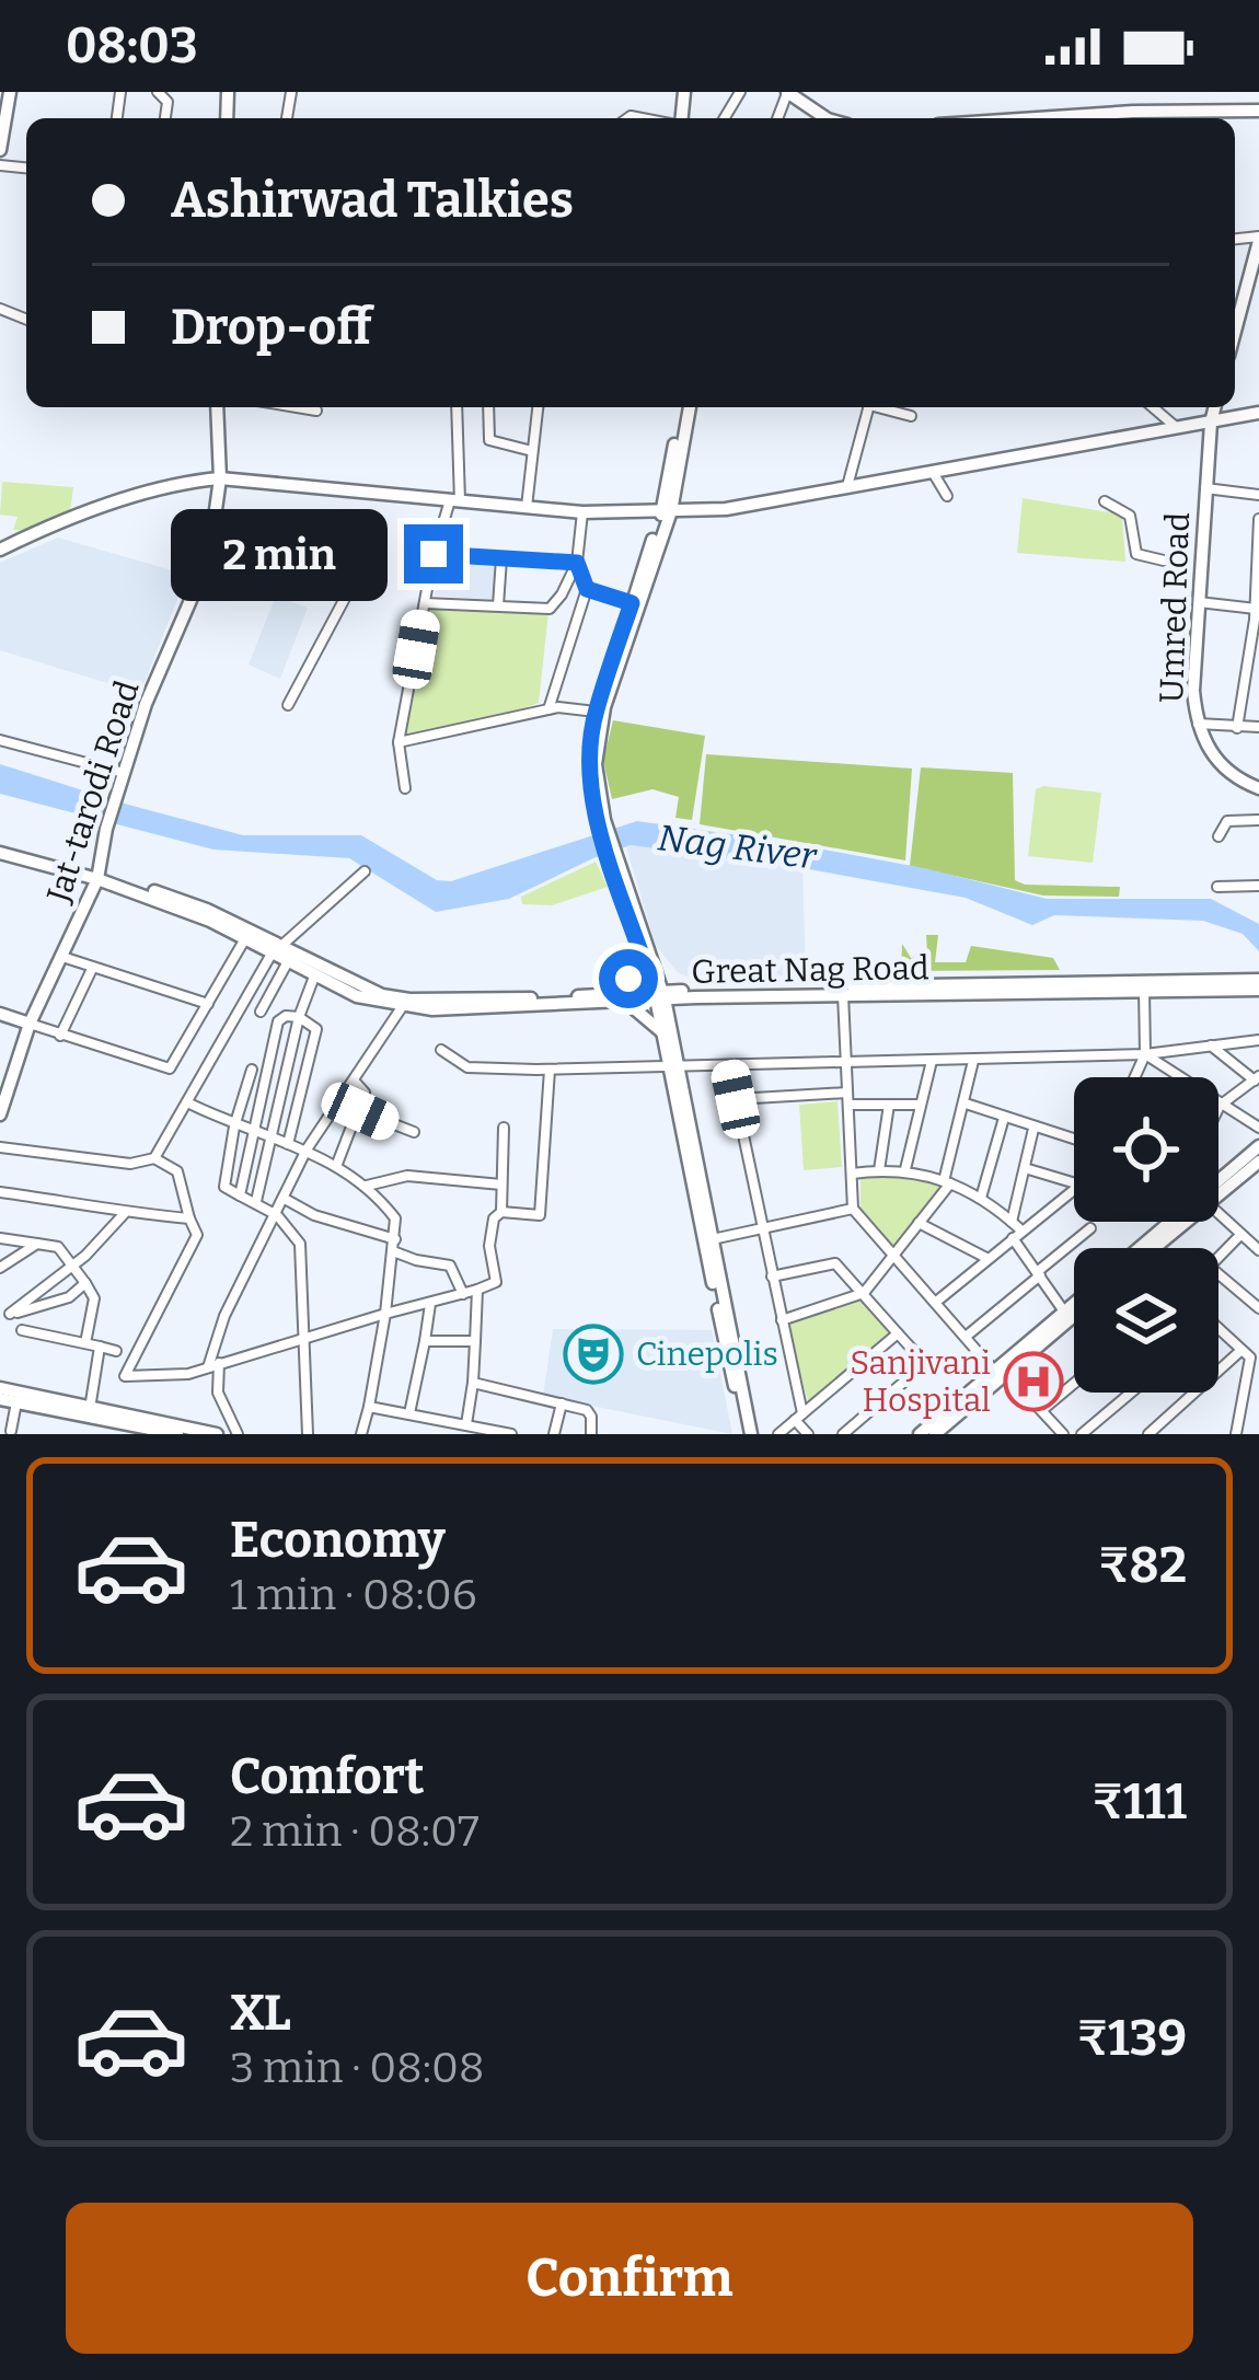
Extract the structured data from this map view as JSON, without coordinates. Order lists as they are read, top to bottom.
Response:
{
  "streets": {
    "main road": ["Umred Road", "Jat-tarodi Road", "Great Nag Road"]
  },
  "crossings": [
    ["Jat-tarodi Road", "Great Nag Road"]
  ],
  "water": ["Nag River"],
  "places": {
    "theatre": ["Cinepolis"],
    "hospital": ["Sanjivani Hospital"]
  },
  "page": {
    "status": "08:03",
    "banner": ["Ashirwad Talkies", "Drop-off"],
    "bubble": "2 min",
    "list": [
      {
        "name": "Economy",
        "note": "1 min · 08:06",
        "value": "₹82"
      },
      {
        "name": "Comfort",
        "note": "2 min · 08:07",
        "value": "₹111"
      },
      {
        "name": "XL",
        "note": "3 min · 08:08",
        "value": "₹139"
      }
    ],
    "buttons": "Confirm"
  }
}
